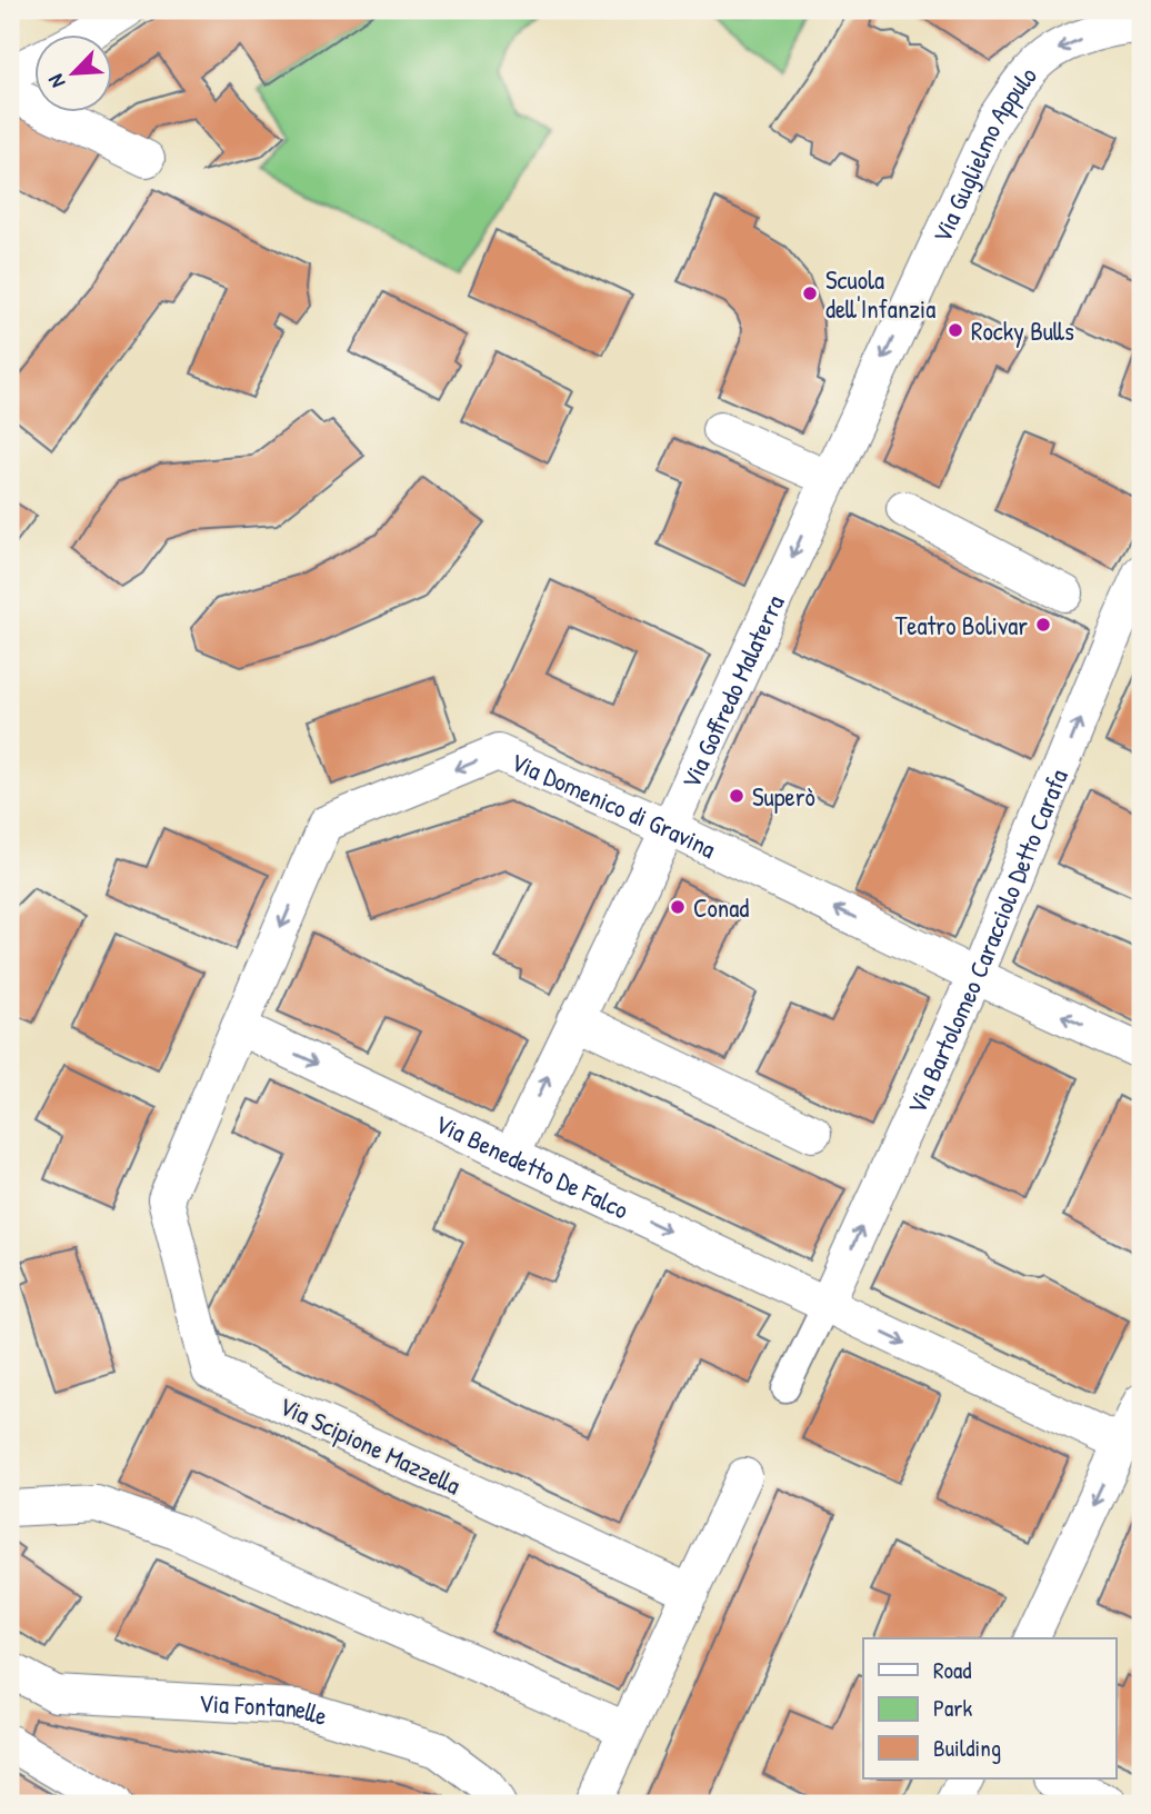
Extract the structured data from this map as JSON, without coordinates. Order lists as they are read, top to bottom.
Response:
{
  "streets": {
    "street": [
      "Via Guglielmo Appulo",
      "Via Goffredo Malaterra",
      "Via Domenico di Gravina",
      "Via Bartolomeo Caracciolo Detto Carafa",
      "Via Benedetto De Falco",
      "Via Scipione Mazzella",
      "Via Fontanelle"
    ]
  },
  "crossings": [
    ["Via Guglielmo Appulo", "Via Goffredo Malaterra"],
    ["Via Goffredo Malaterra", "Via Domenico di Gravina"],
    ["Via Goffredo Malaterra", "Via Benedetto De Falco"],
    ["Via Domenico di Gravina", "Via Bartolomeo Caracciolo Detto Carafa"],
    ["Via Domenico di Gravina", "Via Benedetto De Falco"],
    ["Via Domenico di Gravina", "Via Scipione Mazzella"],
    ["Via Bartolomeo Caracciolo Detto Carafa", "Via Benedetto De Falco"]
  ],
  "one_way": [
    "Via Guglielmo Appulo",
    "Via Domenico di Gravina",
    "Via Bartolomeo Caracciolo Detto Carafa",
    "Via Benedetto De Falco"
  ],
  "places": [
    "Scuola dell'Infanzia",
    "Rocky Bulls",
    "Teatro Bolivar",
    "Superò",
    "Conad"
  ],
  "legend": ["Road", "Park", "Building"],
  "north": "bottom left"
}
